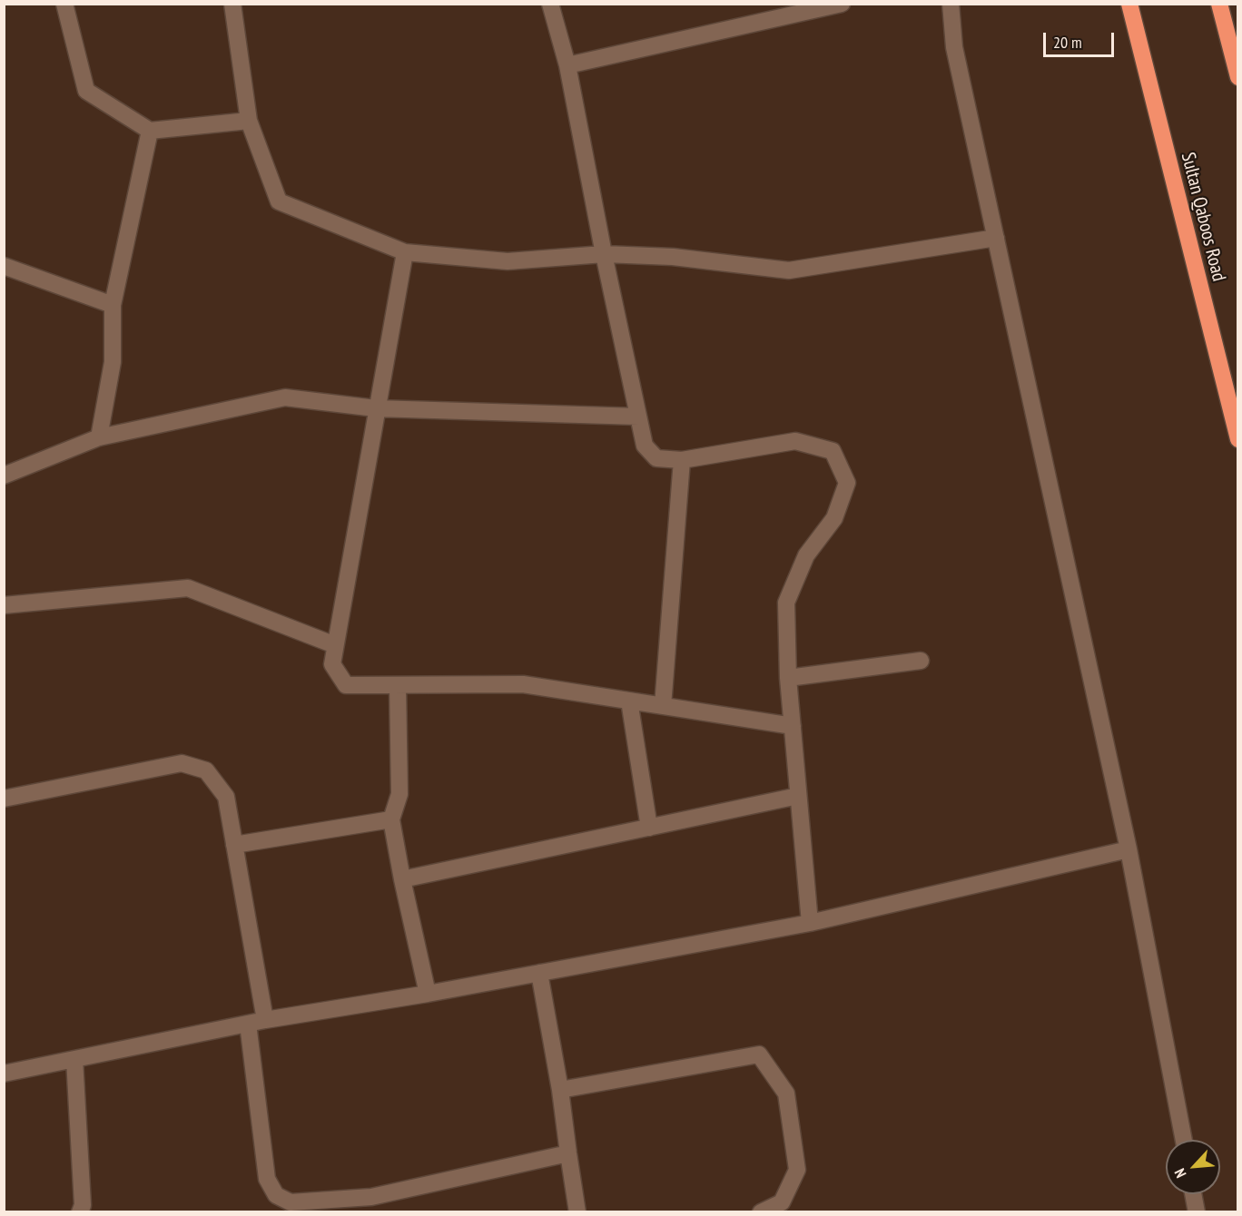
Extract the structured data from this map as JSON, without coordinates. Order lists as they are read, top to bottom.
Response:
{
  "streets": {
    "highway": ["Sultan Qaboos Road"]
  },
  "scale_bar": "20 m",
  "north": "bottom left"
}
